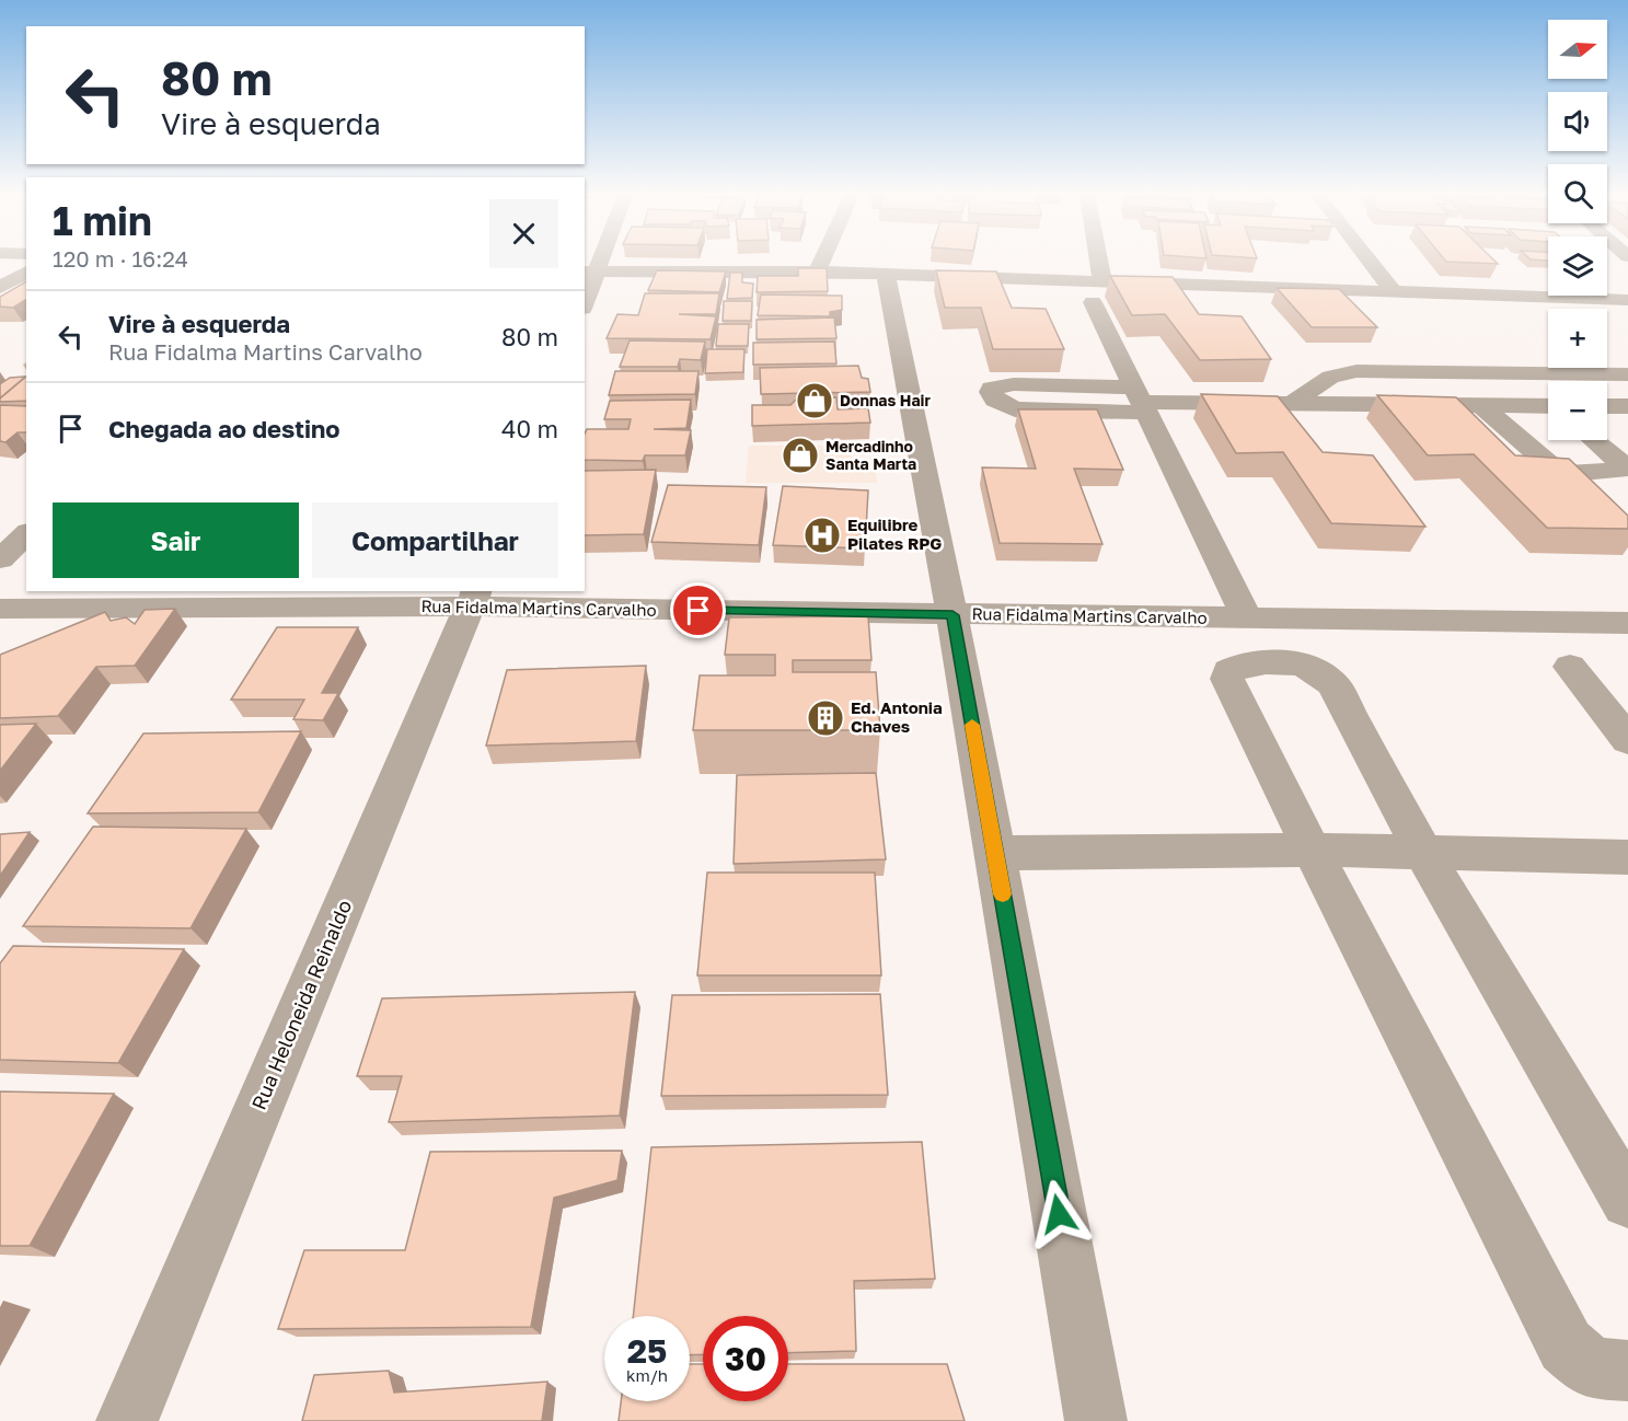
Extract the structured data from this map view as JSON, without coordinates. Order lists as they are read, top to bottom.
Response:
{
  "streets": {
    "street": ["Rua Fidalma Martins Carvalho", "Rua Heloneida Reinaldo"]
  },
  "crossings": [
    ["Rua Fidalma Martins Carvalho", "Rua Heloneida Reinaldo"]
  ],
  "places": {
    "shop": ["Donnas Hair", "Mercadinho Santa Marta"],
    "hospital": ["Equilibre Pilates RPG"],
    "building": ["Ed. Antonia Chaves"]
  },
  "north": "right",
  "page": {
    "map_buttons": ["+", "−"],
    "turn": ["80 m", "Vire à esquerda"],
    "heading": ["1 min", "120 m · 16:24"],
    "list": [
      {
        "name": "Vire à esquerda",
        "note": "Rua Fidalma Martins Carvalho",
        "value": "80 m"
      },
      {
        "name": "Chegada ao destino",
        "value": "40 m"
      }
    ],
    "buttons": ["Sair", "Compartilhar"],
    "speed": "25 km/h",
    "limit": "30"
  }
}
